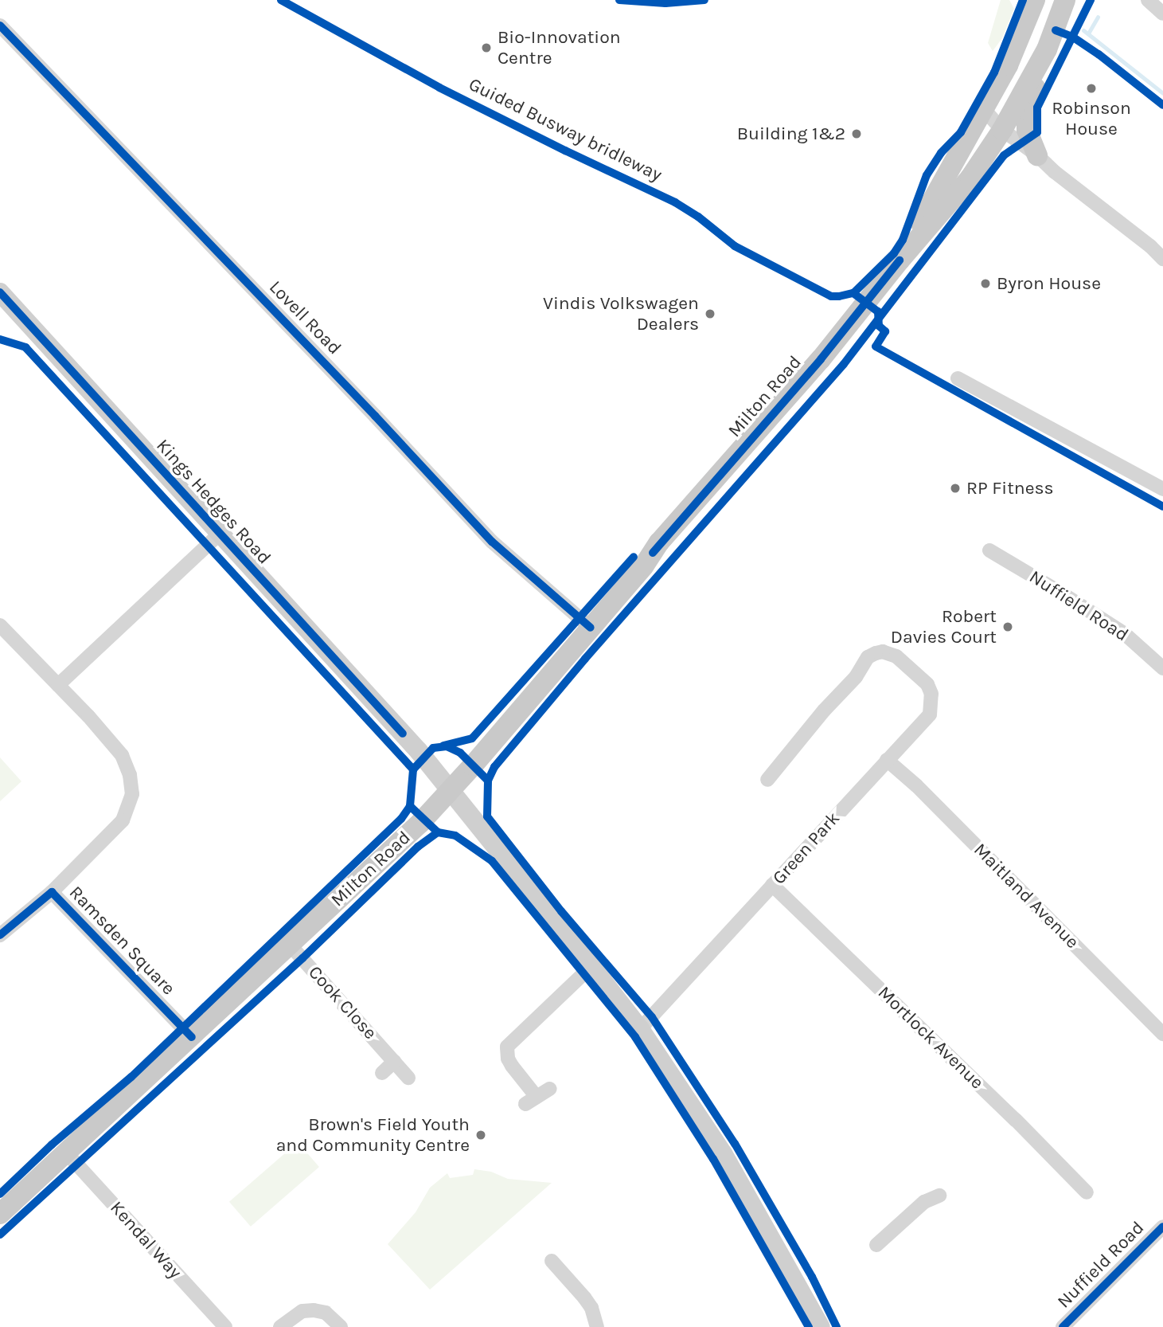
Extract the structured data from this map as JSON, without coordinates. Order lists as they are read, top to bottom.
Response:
{
  "streets": {
    "main road": ["Milton Road"],
    "street": [
      "Lovell Road",
      "Kings Hedges Road",
      "Nuffield Road",
      "Green Park",
      "Maitland Avenue",
      "Ramsden Square",
      "Cook Close",
      "Mortlock Avenue",
      "Kendal Way"
    ],
    "cycle path": ["Guided Busway bridleway"]
  },
  "crossings": [
    ["Lovell Road", "Milton Road"],
    ["Milton Road", "Kings Hedges Road"],
    ["Milton Road", "Ramsden Square"],
    ["Milton Road", "Cook Close"],
    ["Milton Road", "Kendal Way"],
    ["Kings Hedges Road", "Green Park"],
    ["Green Park", "Maitland Avenue"],
    ["Green Park", "Mortlock Avenue"]
  ],
  "places": [
    "Bio-Innovation Centre",
    "Robinson House",
    "Building 1&2",
    "Byron House",
    "Vindis Volkswagen Dealers",
    "RP Fitness",
    "Robert Davies Court",
    "Brown's Field Youth and Community Centre"
  ]
}
